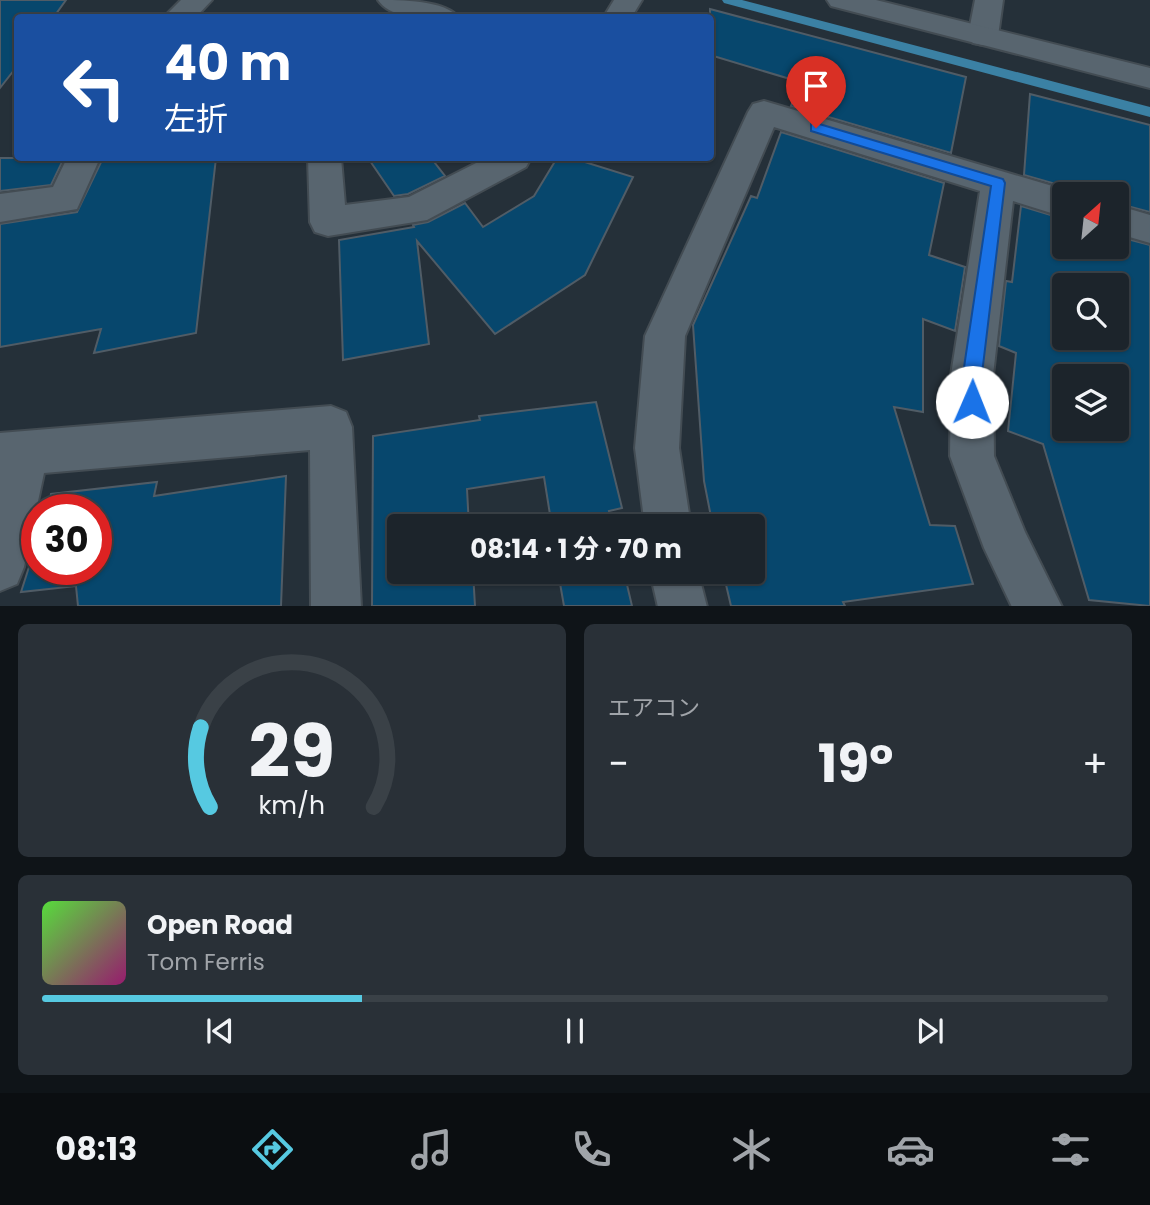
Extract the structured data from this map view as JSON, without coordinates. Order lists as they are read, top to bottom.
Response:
{
  "north": "top right",
  "page": {
    "turn": ["40 m", "左折"],
    "limit": "30",
    "trip": "08:14 · 1 分 · 70 m",
    "tile": "エアコン",
    "heat": ["−", "19°", "+"],
    "song": ["Open Road", "Tom Ferris"],
    "tabs": "08:13",
    "gauge": ["29", "km/h"]
  }
}
